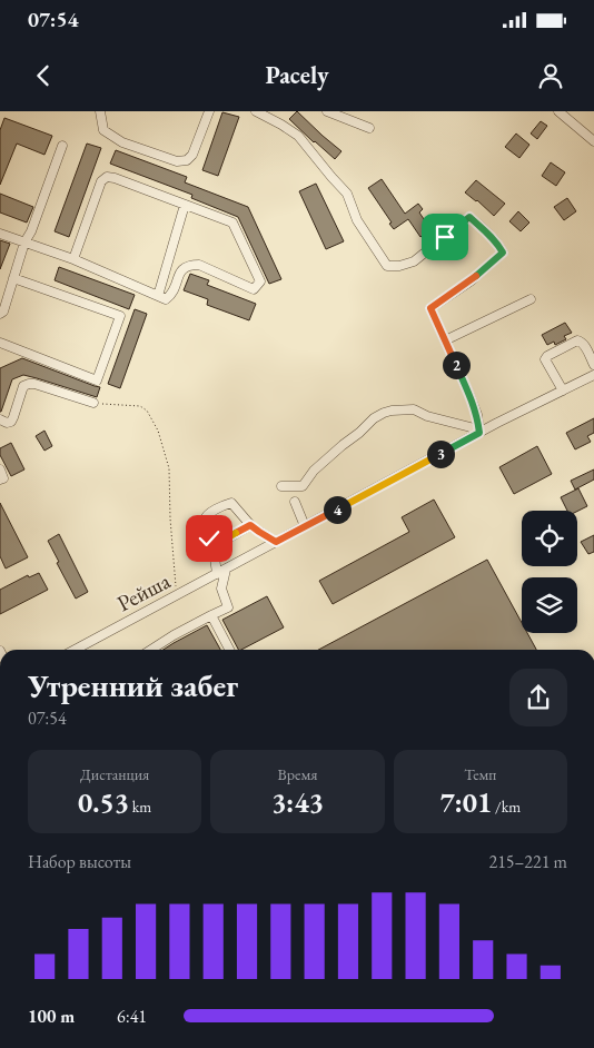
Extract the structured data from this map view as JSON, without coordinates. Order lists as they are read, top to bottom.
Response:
{
  "streets": {
    "street": ["Рейша"]
  },
  "page": {
    "status": "07:54",
    "header": "Pacely",
    "pins": ["2", "3", "4"],
    "heading": ["Утренний забег", "07:54"],
    "stats": [
      ["Дистанция", "0.53 km"],
      ["Время", "3:43"],
      ["Темп", "7:01 /km"]
    ],
    "chart": ["Набор высоты", "215–221 m"],
    "list": [
      {
        "name": "100 m",
        "note": "6:41"
      }
    ]
  }
}
